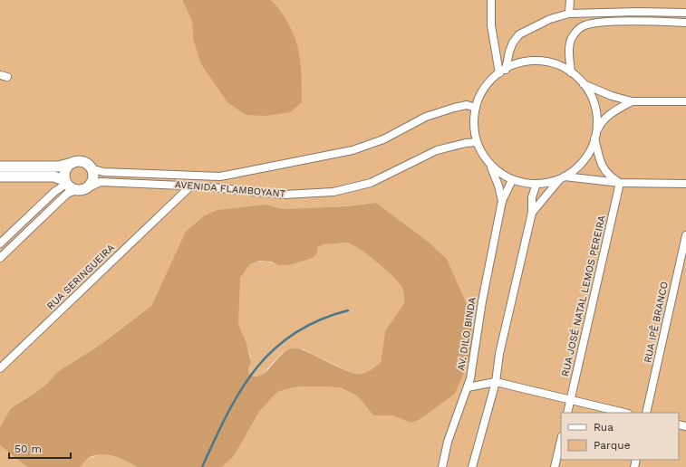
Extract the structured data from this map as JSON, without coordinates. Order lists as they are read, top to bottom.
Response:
{
  "streets": {
    "street": [
      "AVENIDA FLAMBOYANT",
      "RUA SERINGUEIRA",
      "RUA JOSÉ NATAL LEMOS PEREIRA",
      "RUA IPÊ BRANCO",
      "AV. DILO BINDA"
    ]
  },
  "crossings": [
    ["AVENIDA FLAMBOYANT", "RUA SERINGUEIRA"]
  ],
  "legend": ["Rua", "Parque"],
  "scale_bar": "50 m"
}
